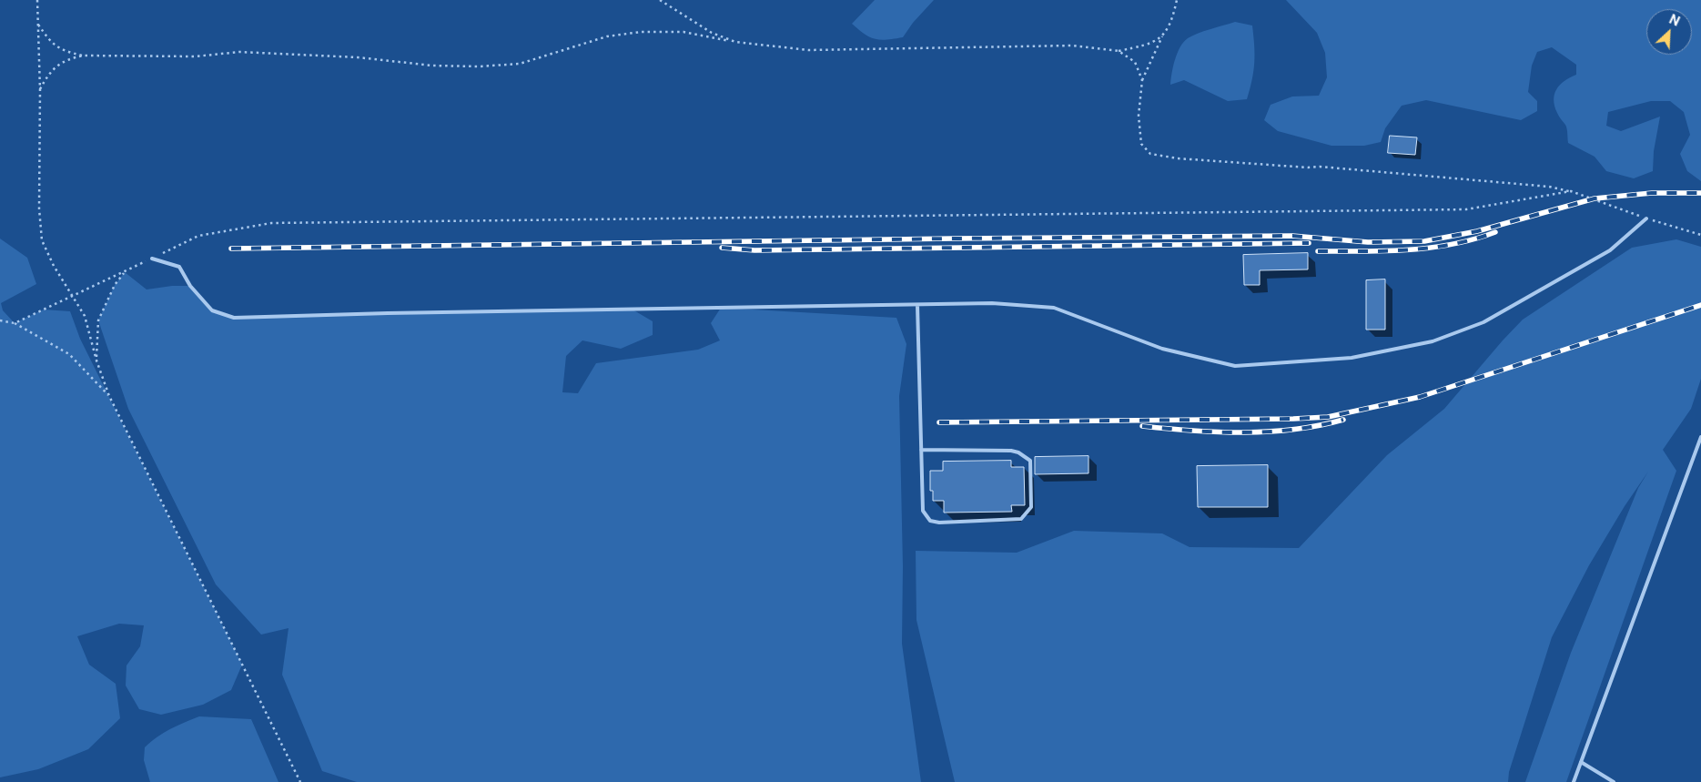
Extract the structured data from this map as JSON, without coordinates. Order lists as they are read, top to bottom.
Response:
{
  "north": "top right"
}
